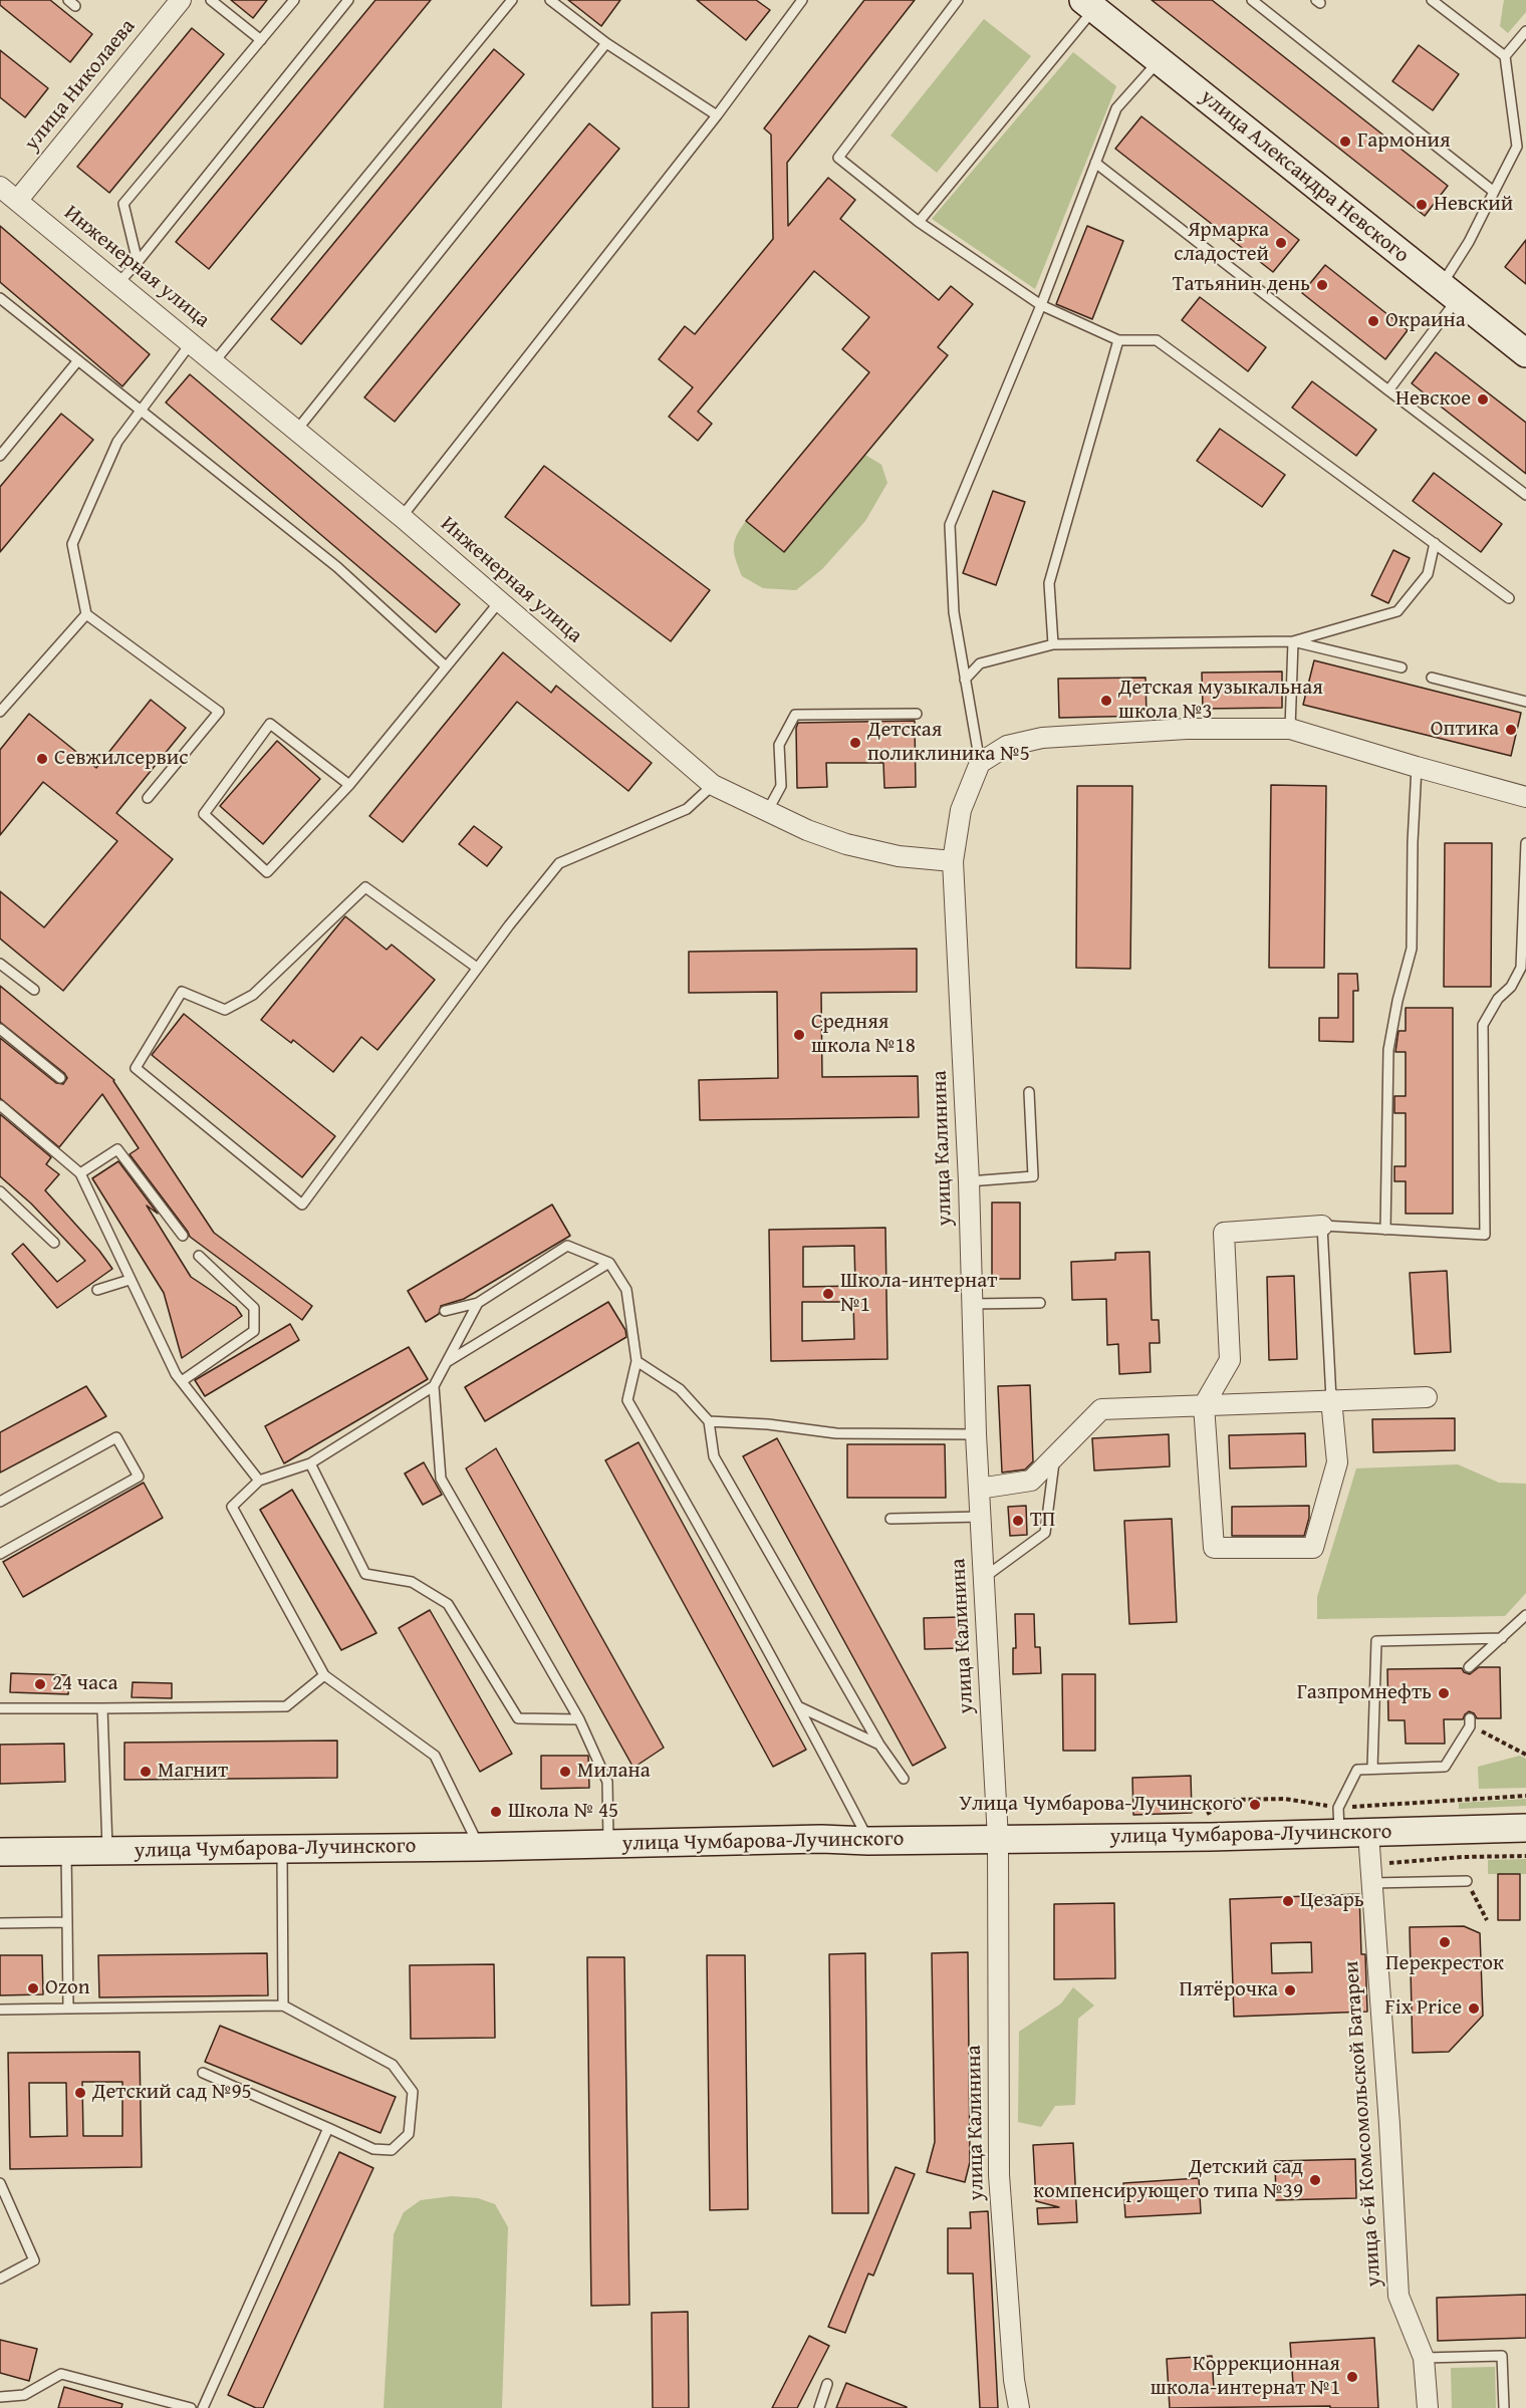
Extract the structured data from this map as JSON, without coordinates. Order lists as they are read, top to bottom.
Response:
{
  "streets": {
    "street": [
      "улица Николаева",
      "улица Александра Невского",
      "Инженерная улица",
      "улица Калинина",
      "улица Чумбарова-Лучинского",
      "улица 6-й Комсомольской Батареи"
    ]
  },
  "crossings": [
    ["улица Николаева", "Инженерная улица"],
    ["Инженерная улица", "улица Калинина"],
    ["улица Калинина", "улица Чумбарова-Лучинского"],
    ["улица Чумбарова-Лучинского", "улица 6-й Комсомольской Батареи"]
  ],
  "places": [
    "Гармония",
    "Невский",
    "Ярмарка сладостей",
    "Татьянин день",
    "Окраина",
    "Невское",
    "Детская музыкальная школа №3",
    "Оптика",
    "Детская поликлиника №5",
    "Севжилсервис",
    "Средняя школа №18",
    "Школа-интернат №1",
    "ТП",
    "24 часа",
    "Газпромнефть",
    "Магнит",
    "Милана",
    "Улица Чумбарова-Лучинского",
    "Школа № 45",
    "Цезарь",
    "Перекресток",
    "Ozon",
    "Пятёрочка",
    "Fix Price",
    "Детский сад №95",
    "Детский сад компенсирующего типа №39",
    "Коррекционная школа-интернат №1"
  ]
}
